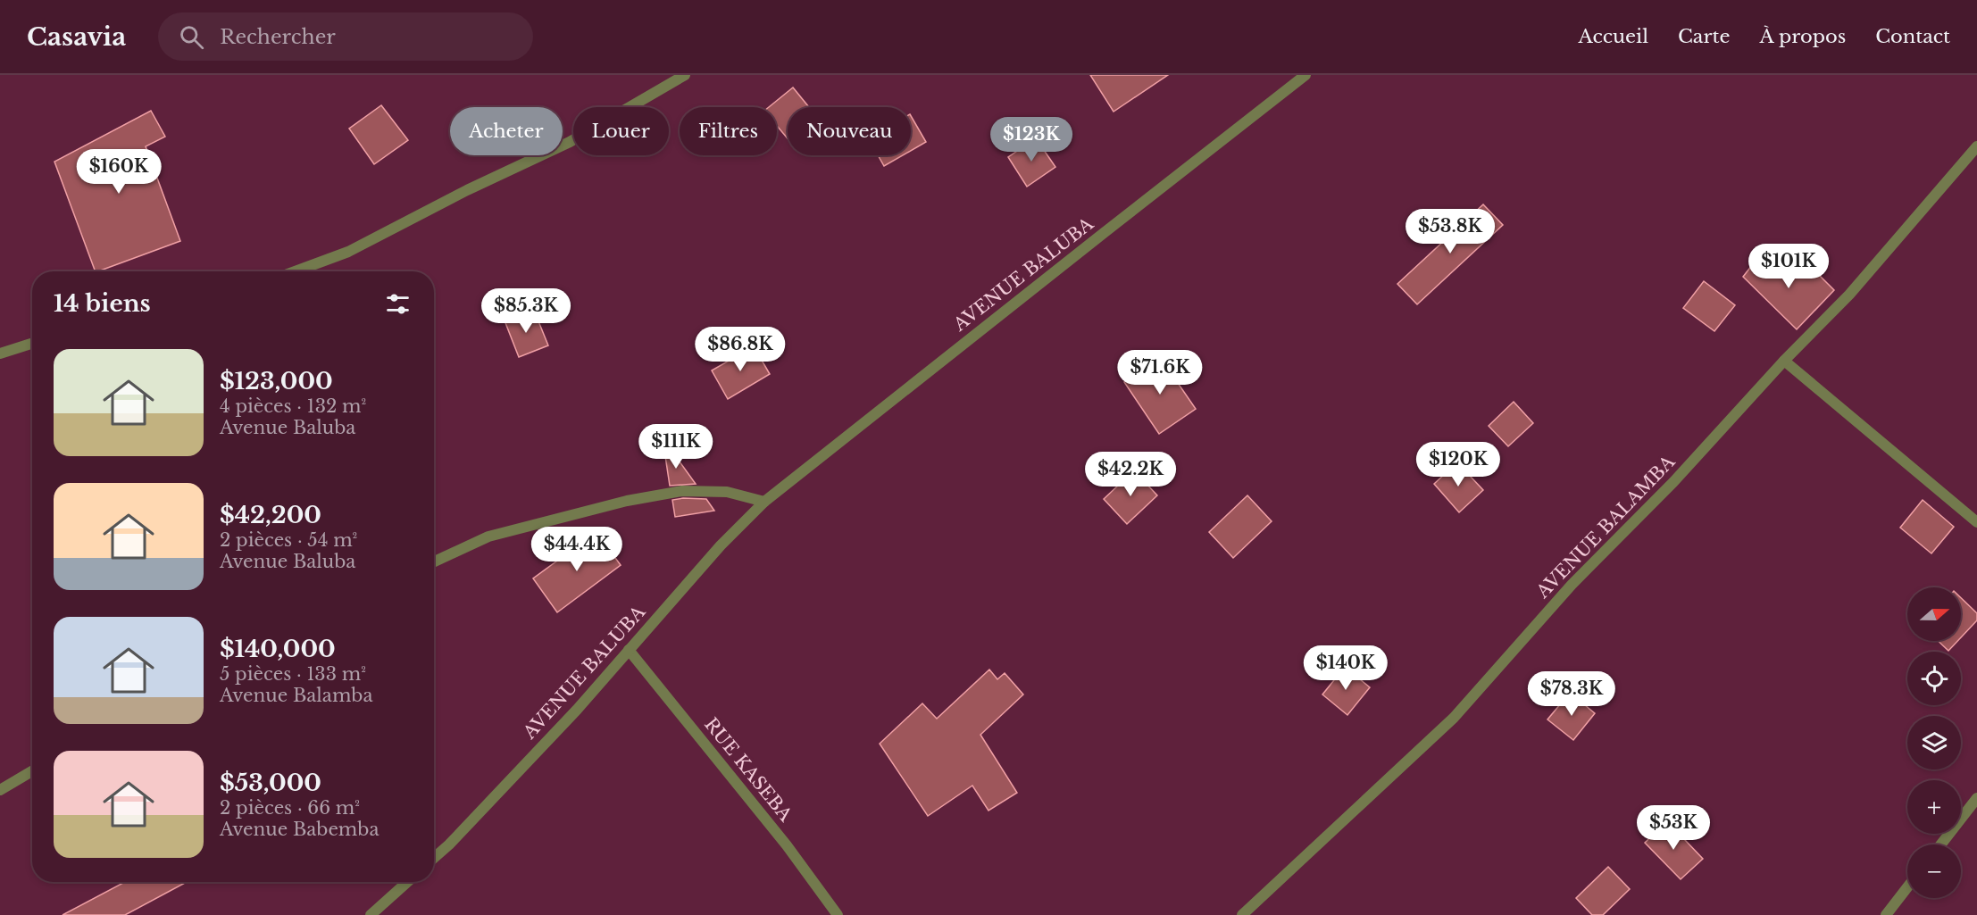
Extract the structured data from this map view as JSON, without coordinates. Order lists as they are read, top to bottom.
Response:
{
  "streets": {
    "street": ["AVENUE BALUBA", "AVENUE BALAMBA", "RUE KASEBA"]
  },
  "crossings": [
    ["AVENUE BALUBA", "RUE KASEBA"]
  ],
  "north": "right",
  "page": {
    "header": "Casavia",
    "search": "Rechercher",
    "nav": [
      "Accueil",
      "Carte",
      "À propos",
      "Contact"
    ],
    "chip": [
      "Acheter",
      "Louer",
      "Filtres",
      "Nouveau"
    ],
    "price": [
      "$123K",
      "$160K",
      "$53.8K",
      "$101K",
      "$85.3K",
      "$86.8K",
      "$71.6K",
      "$111K",
      "$120K",
      "$42.2K",
      "$44.4K",
      "$140K",
      "$78.3K",
      "$53K"
    ],
    "heading": "14 biens",
    "list": [
      {
        "name": "$123,000",
        "note": "4 pièces · 132 m² · Avenue Baluba"
      },
      {
        "name": "$42,200",
        "note": "2 pièces · 54 m² · Avenue Baluba"
      },
      {
        "name": "$140,000",
        "note": "5 pièces · 133 m² · Avenue Balamba"
      },
      {
        "name": "$53,000",
        "note": "2 pièces · 66 m² · Avenue Babemba"
      }
    ],
    "map_buttons": ["+", "−"]
  }
}
